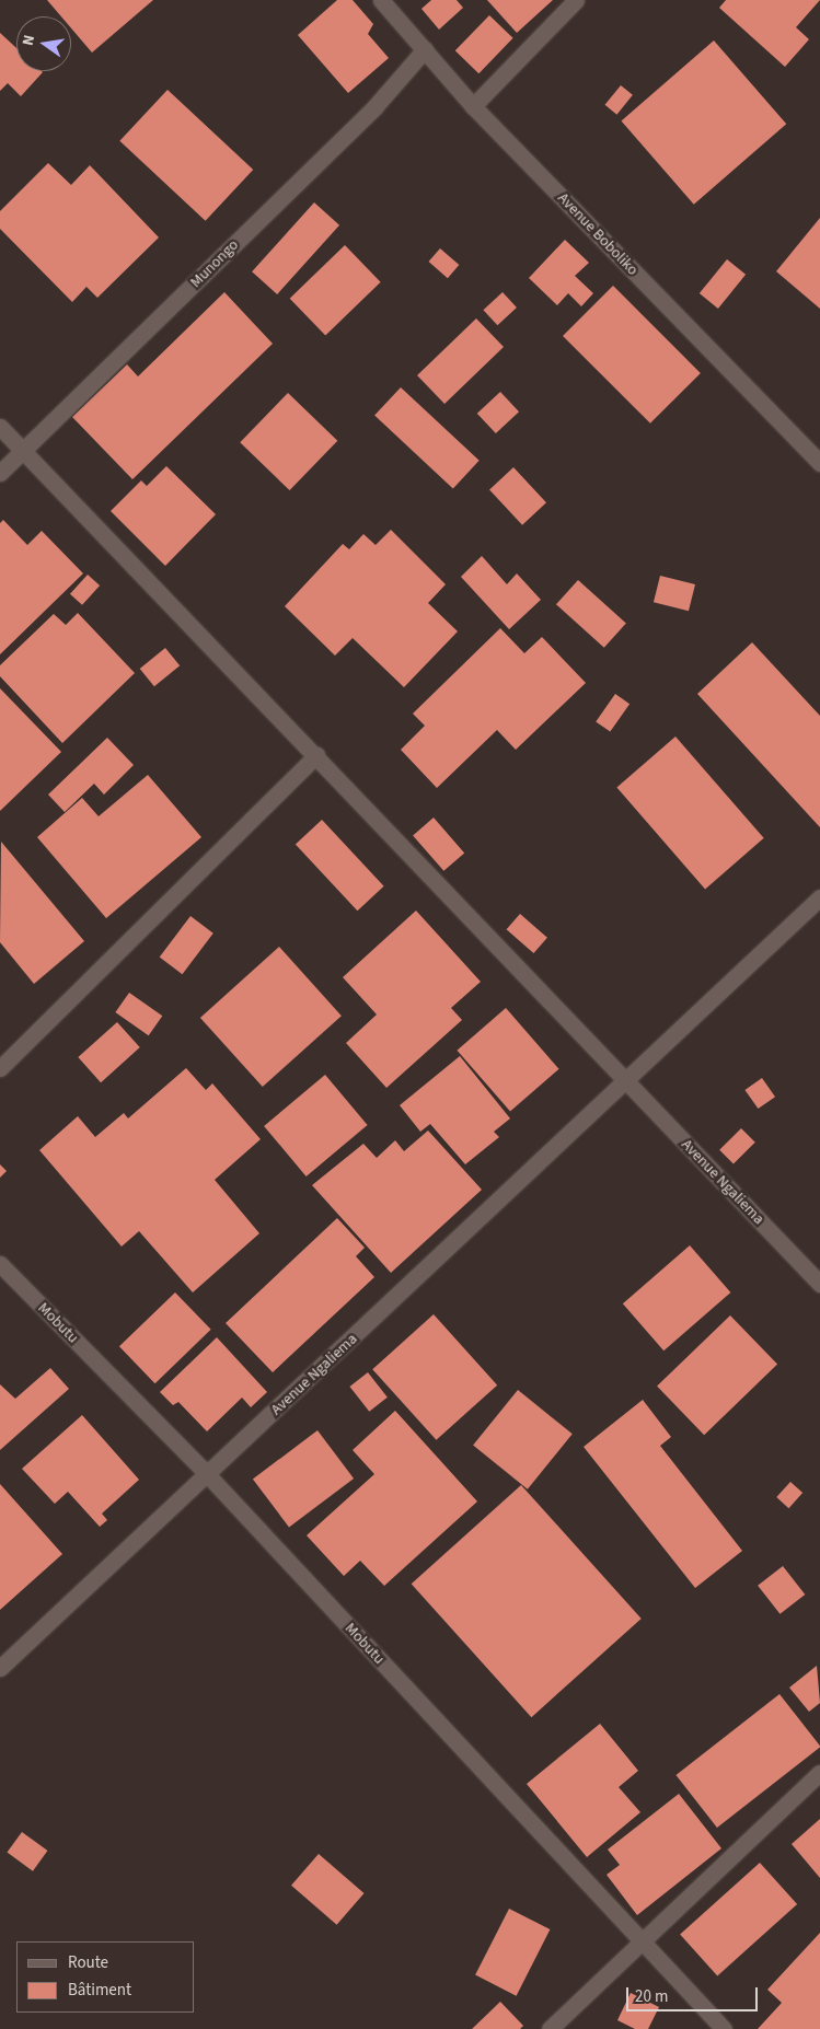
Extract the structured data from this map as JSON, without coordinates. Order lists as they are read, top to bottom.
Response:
{
  "streets": {
    "street": [
      "Avenue Boboliko",
      "Munongo",
      "Avenue Ngaliema",
      "Mobutu"
    ]
  },
  "crossings": [
    ["Avenue Boboliko", "Munongo"],
    ["Avenue Ngaliema", "Mobutu"]
  ],
  "legend": ["Route", "Bâtiment"],
  "scale_bar": "20 m",
  "north": "left"
}
